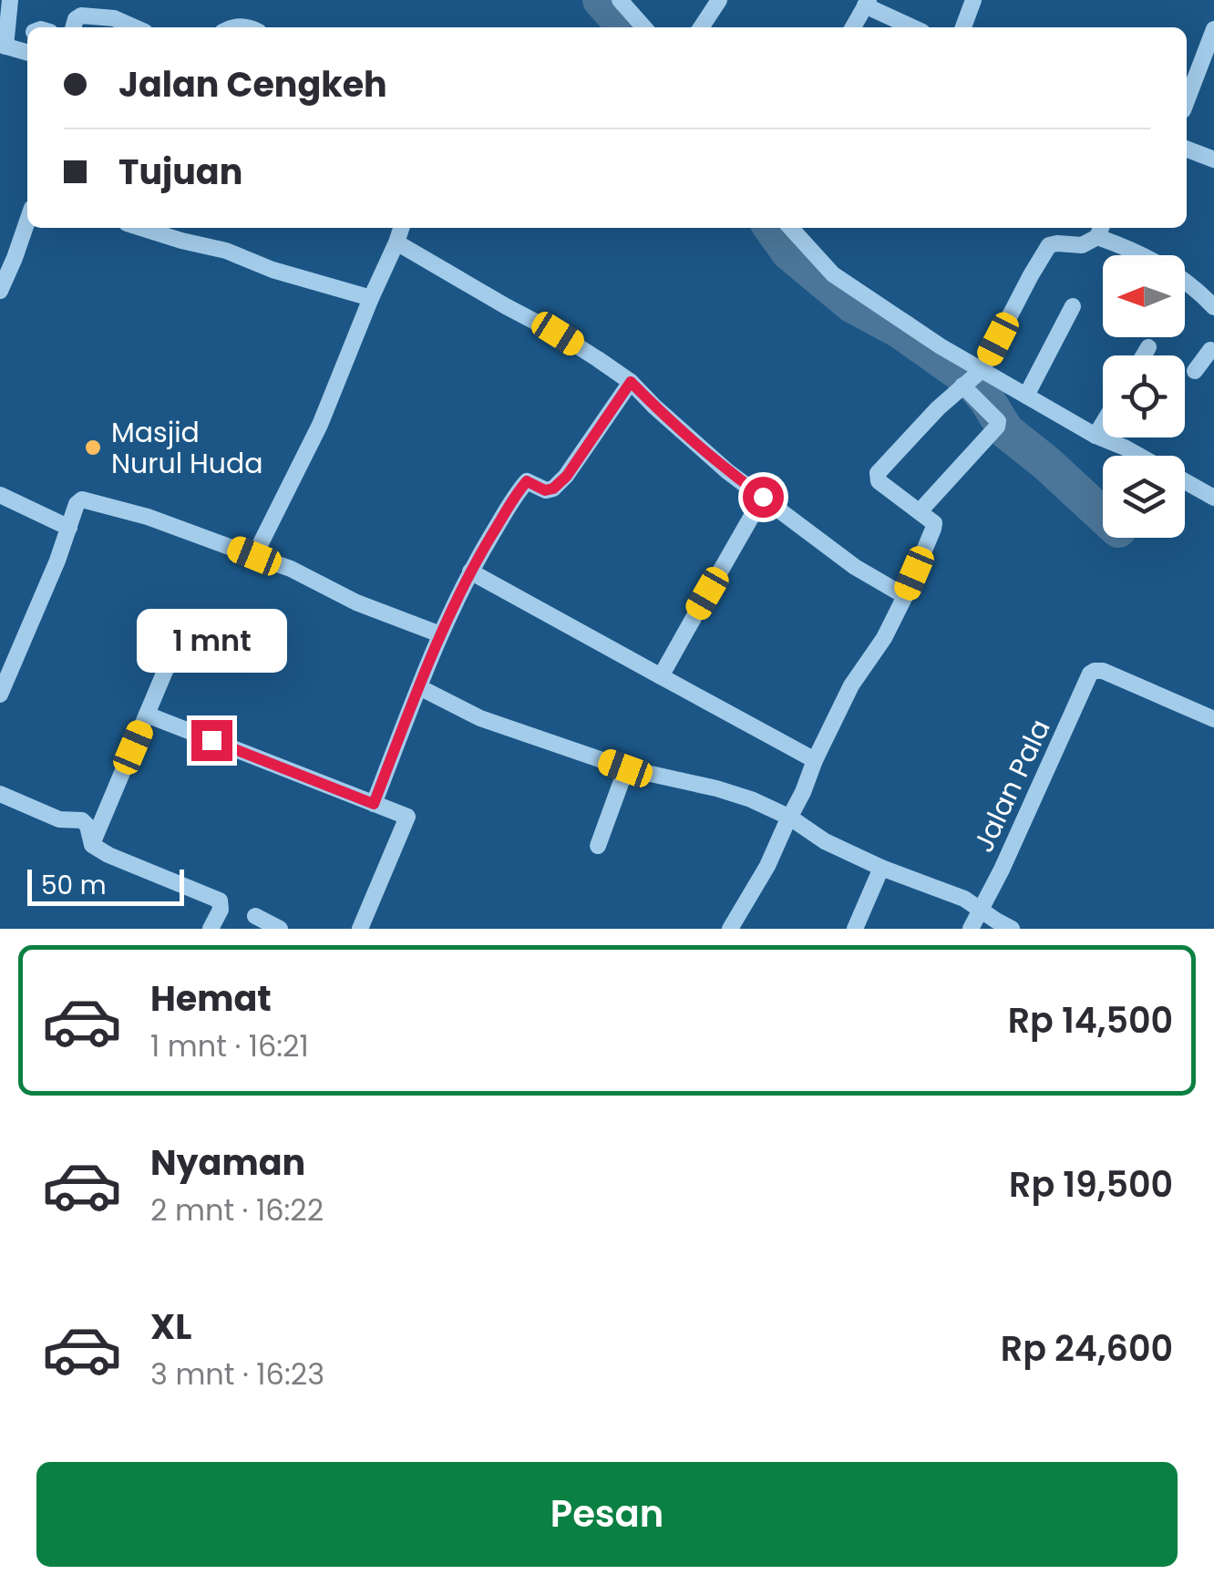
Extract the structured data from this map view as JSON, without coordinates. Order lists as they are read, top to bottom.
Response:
{
  "streets": {
    "street": ["Jalan Pala"]
  },
  "places": ["Masjid Nurul Huda"],
  "scale_bar": "50 m",
  "north": "left",
  "page": {
    "banner": ["Jalan Cengkeh", "Tujuan"],
    "bubble": "1 mnt",
    "scale": "50 m",
    "list": [
      {
        "name": "Hemat",
        "note": "1 mnt · 16:21",
        "value": "Rp 14,500"
      },
      {
        "name": "Nyaman",
        "note": "2 mnt · 16:22",
        "value": "Rp 19,500"
      },
      {
        "name": "XL",
        "note": "3 mnt · 16:23",
        "value": "Rp 24,600"
      }
    ],
    "buttons": "Pesan"
  }
}
